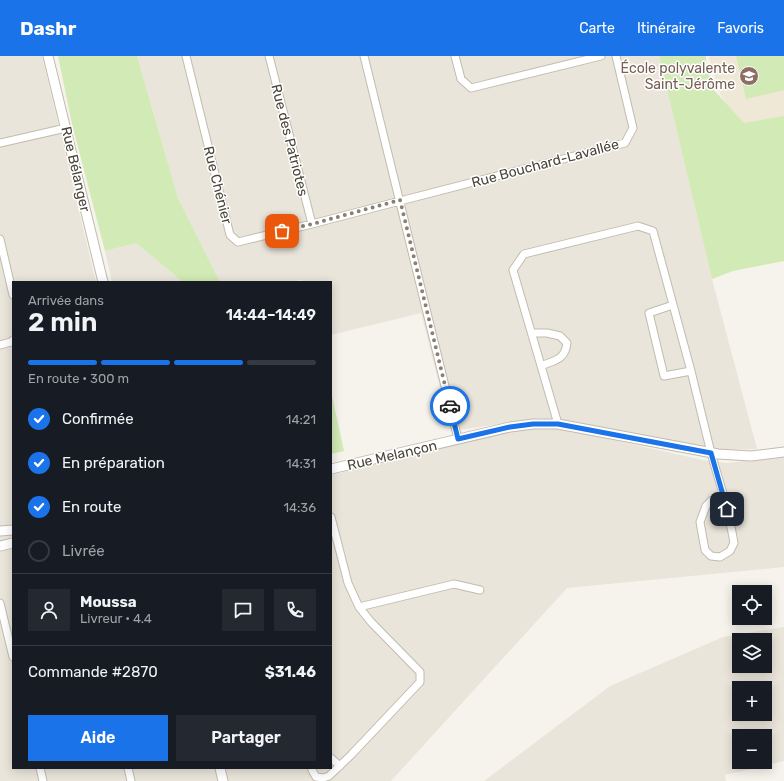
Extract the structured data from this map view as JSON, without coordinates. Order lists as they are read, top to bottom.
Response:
{
  "streets": {
    "street": [
      "Rue des Patriotes",
      "Rue Bouchard-Lavallée",
      "Rue Bélanger",
      "Rue Chénier",
      "Rue Melançon"
    ]
  },
  "crossings": [
    ["Rue des Patriotes", "Rue Chénier"],
    ["Rue Bouchard-Lavallée", "Rue Chénier"]
  ],
  "places": {
    "school or university": ["École polyvalente Saint-Jérôme"]
  },
  "page": {
    "header": "Dashr",
    "nav": ["Carte", "Itinéraire", "Favoris"],
    "heading": ["2 min", "Arrivée dans", "14:44–14:49"],
    "panel": [
      "Moussa",
      "Livreur · 4.4",
      "Commande #2870",
      "$31.46"
    ],
    "bar": "En route · 300 m",
    "list": [
      ["Confirmée", "14:21"],
      ["En préparation", "14:31"],
      ["En route", "14:36"],
      "Livrée"
    ],
    "map_buttons": ["+", "−"],
    "buttons": ["Aide", "Partager"]
  }
}
